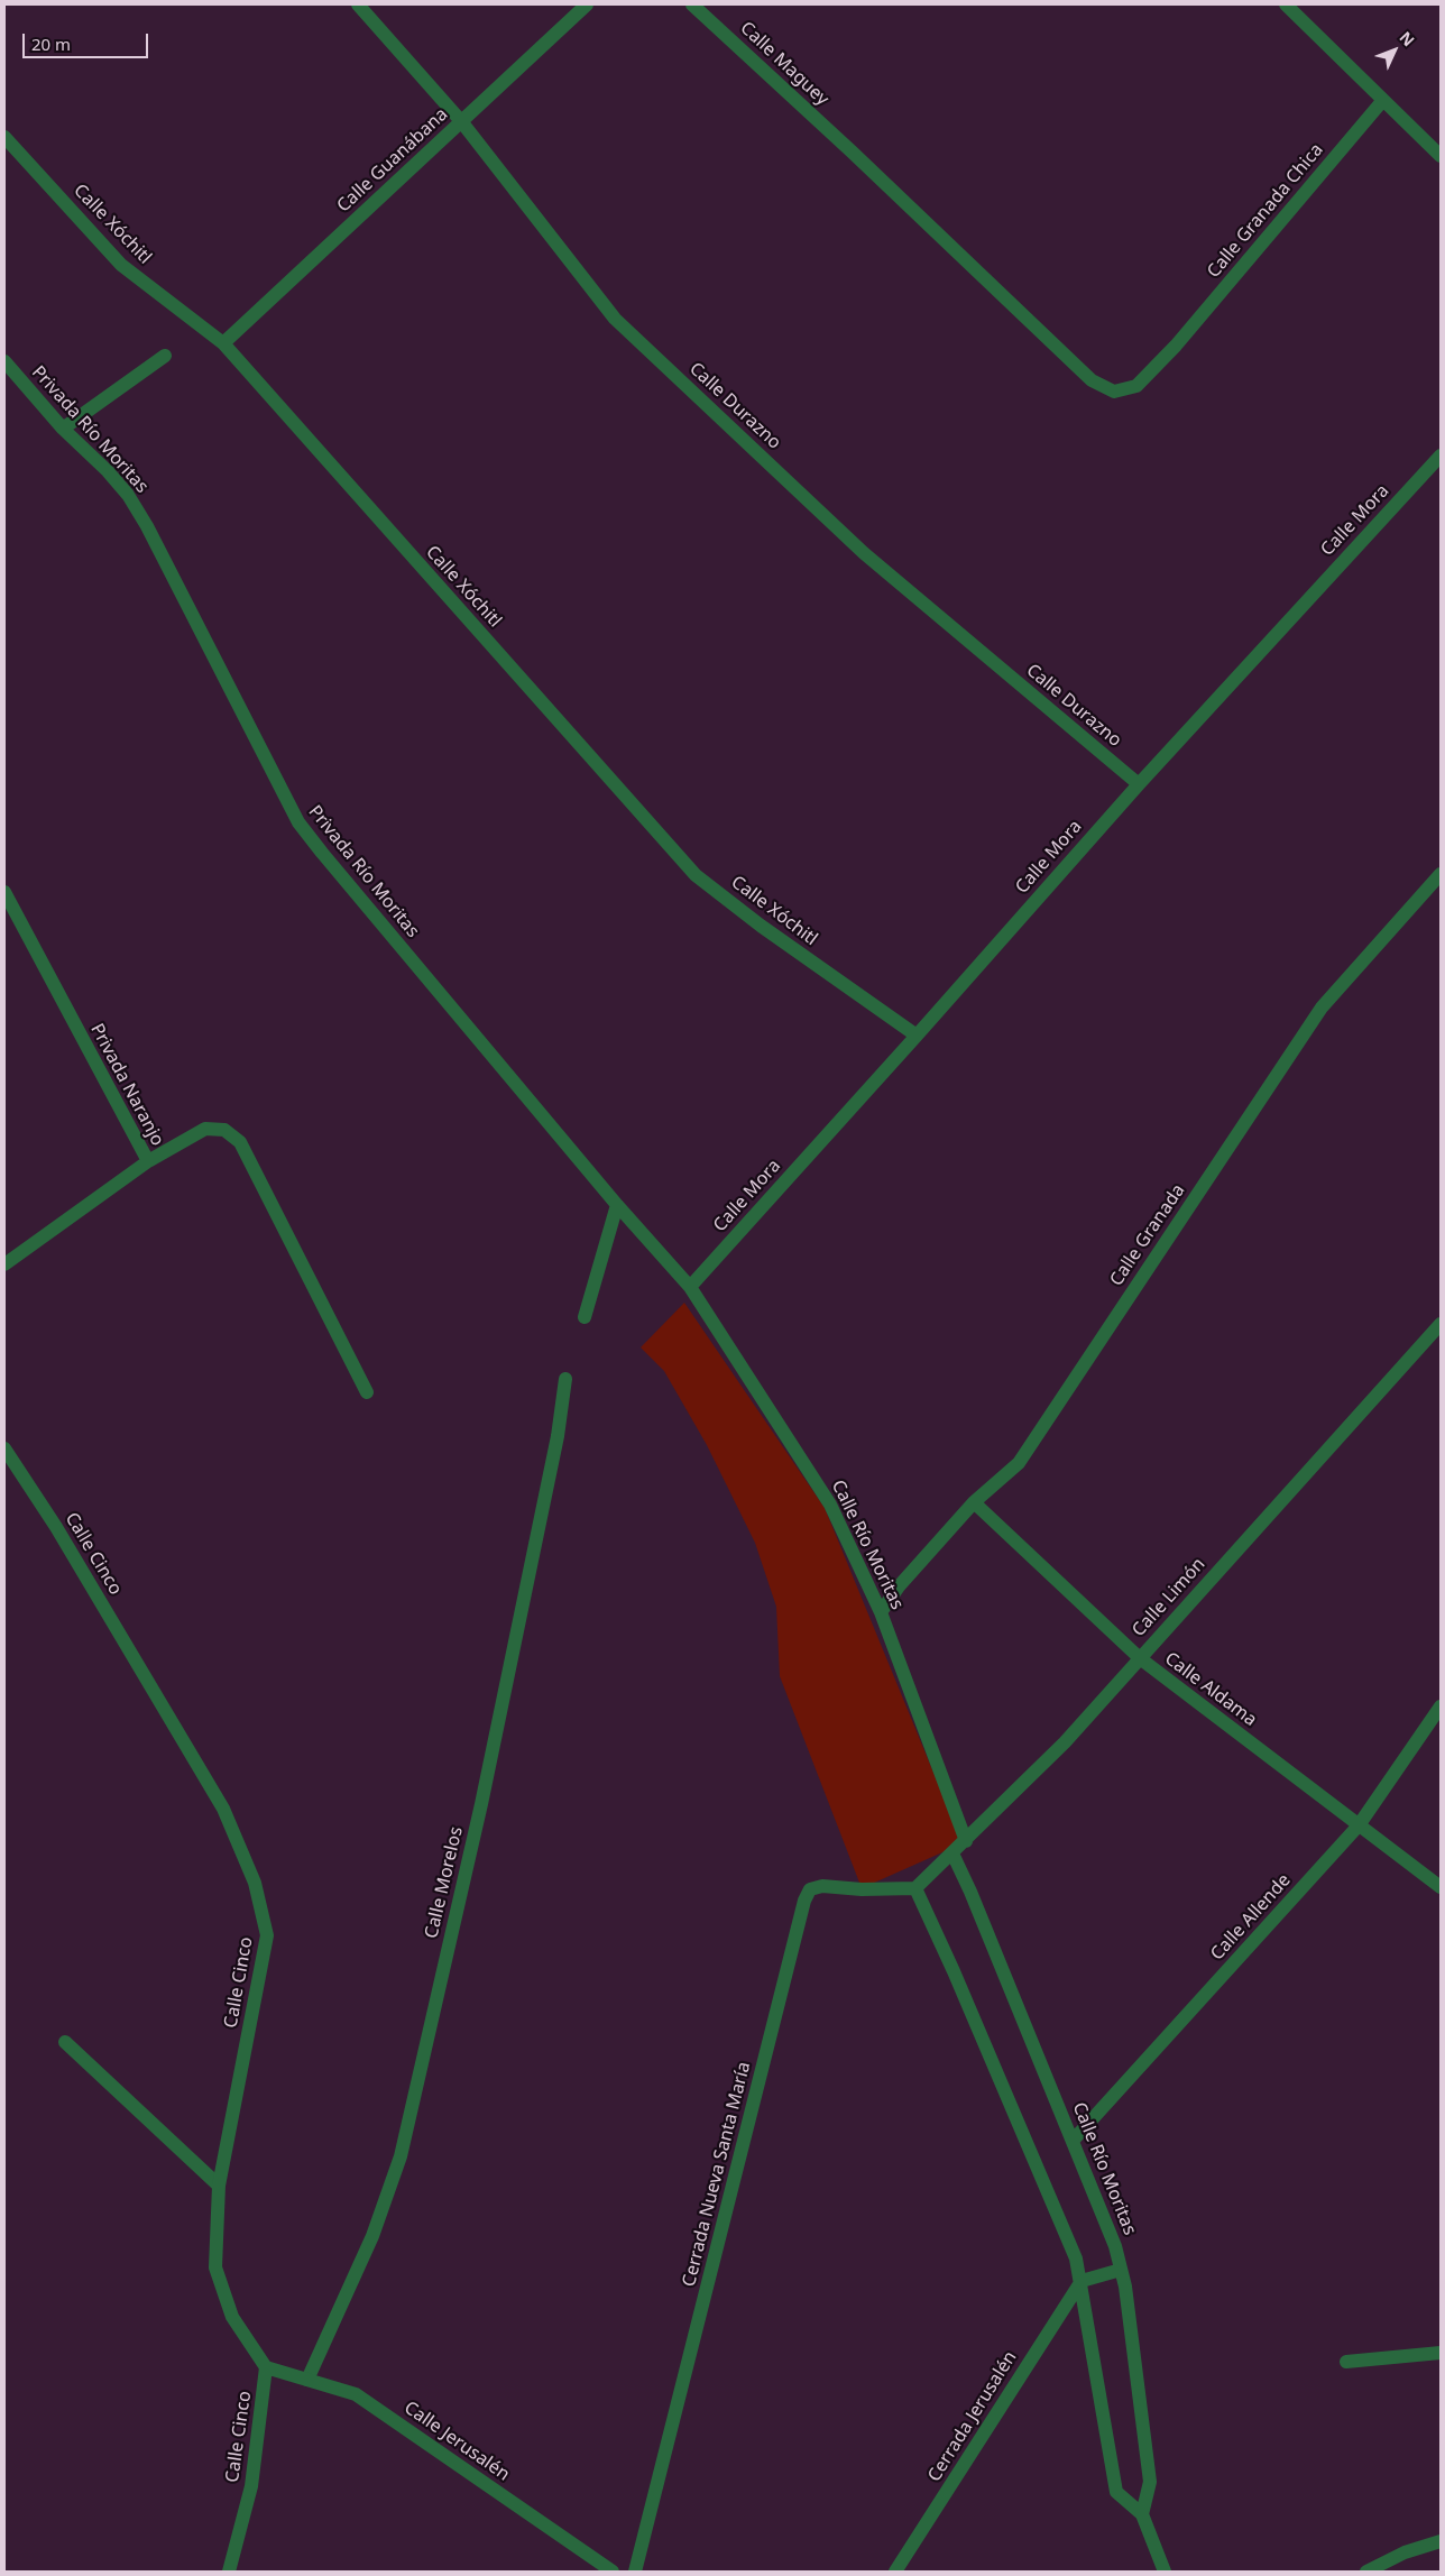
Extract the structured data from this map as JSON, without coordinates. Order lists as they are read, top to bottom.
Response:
{
  "streets": {
    "street": [
      "Calle Maguey",
      "Calle Guanábana",
      "Calle Granada Chica",
      "Calle Xóchitl",
      "Calle Durazno",
      "Privada Río Moritas",
      "Calle Mora",
      "Privada Naranjo",
      "Calle Granada",
      "Calle Río Moritas",
      "Calle Cinco",
      "Calle Limón",
      "Calle Aldama",
      "Calle Morelos",
      "Calle Allende",
      "Cerrada Nueva Santa María",
      "Cerrada Jerusalén",
      "Calle Jerusalén"
    ]
  },
  "crossings": [
    ["Calle Maguey", "Calle Granada Chica"],
    ["Calle Guanábana", "Calle Xóchitl"],
    ["Calle Guanábana", "Calle Durazno"],
    ["Calle Xóchitl", "Calle Mora"],
    ["Calle Durazno", "Calle Mora"],
    ["Privada Río Moritas", "Calle Mora"],
    ["Privada Río Moritas", "Calle Río Moritas"],
    ["Calle Mora", "Calle Río Moritas"],
    ["Calle Granada", "Calle Río Moritas"],
    ["Calle Granada", "Calle Aldama"],
    ["Calle Río Moritas", "Calle Limón"],
    ["Calle Río Moritas", "Calle Allende"],
    ["Calle Cinco", "Calle Jerusalén"],
    ["Calle Limón", "Calle Aldama"],
    ["Calle Limón", "Cerrada Nueva Santa María"],
    ["Calle Aldama", "Calle Allende"],
    ["Calle Morelos", "Calle Jerusalén"]
  ],
  "scale_bar": "20 m",
  "north": "top right"
}
